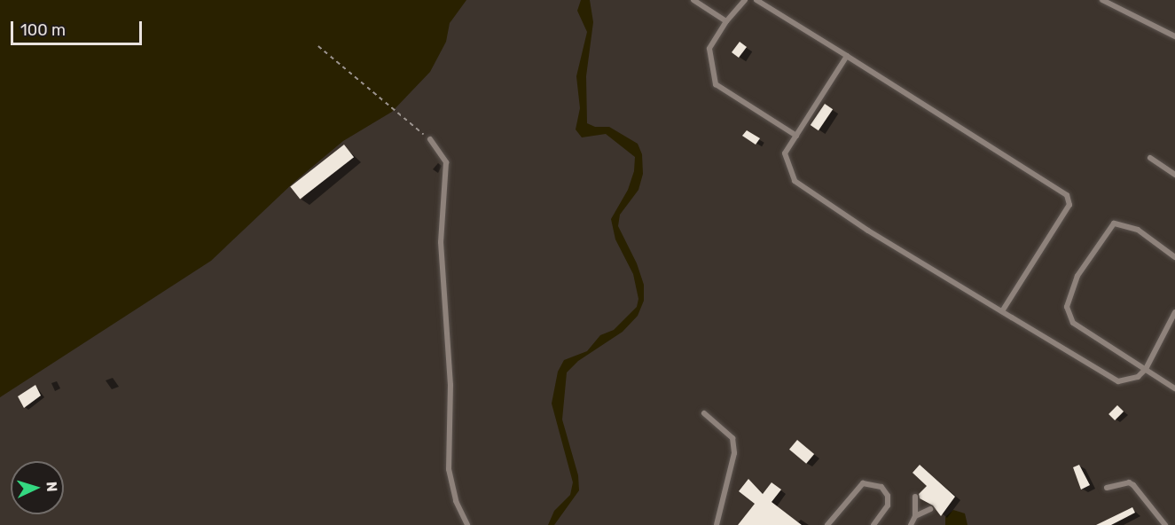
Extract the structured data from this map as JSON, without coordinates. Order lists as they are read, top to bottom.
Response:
{
  "scale_bar": "100 m",
  "north": "right"
}
